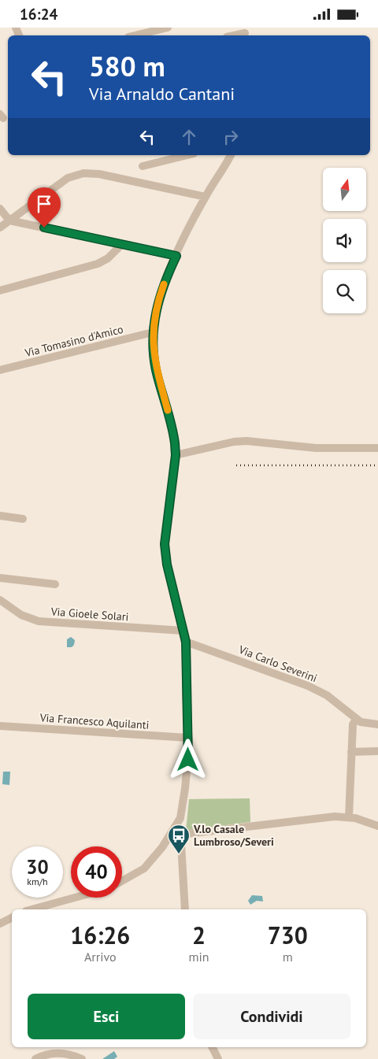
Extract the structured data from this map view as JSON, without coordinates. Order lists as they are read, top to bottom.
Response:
{
  "streets": {
    "street": [
      "Via Tomasino d'Amico",
      "Via Gioele Solari",
      "Via Carlo Severini",
      "Via Francesco Aquilanti"
    ]
  },
  "places": {
    "bus stop": ["V.lo Casale Lumbroso/Severi"]
  },
  "north": "top",
  "page": {
    "status": "16:24",
    "turn": ["580 m", "Via Arnaldo Cantani"],
    "speed": "30 km/h",
    "limit": "40",
    "eta": [
      "16:26",
      "Arrivo",
      "2",
      "min",
      "730",
      "m"
    ],
    "buttons": ["Esci", "Condividi"]
  }
}
